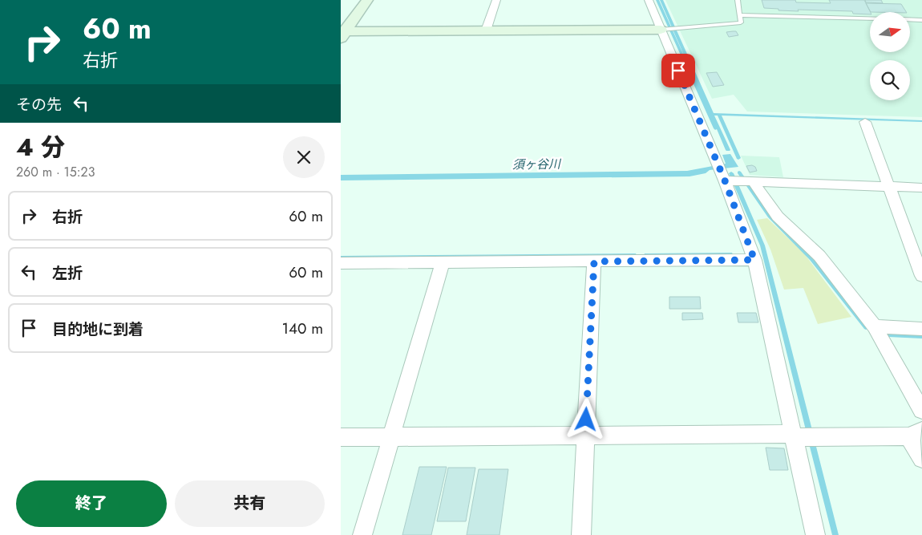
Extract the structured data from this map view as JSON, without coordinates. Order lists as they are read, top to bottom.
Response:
{
  "water": ["須ヶ谷川"],
  "north": "right",
  "page": {
    "turn": ["60 m", "右折"],
    "then": "その先",
    "heading": ["4 分", "260 m · 15:23"],
    "list": [
      {
        "name": "右折",
        "value": "60 m"
      },
      {
        "name": "左折",
        "value": "60 m"
      },
      {
        "name": "目的地に到着",
        "value": "140 m"
      }
    ],
    "buttons": ["終了", "共有"]
  }
}
